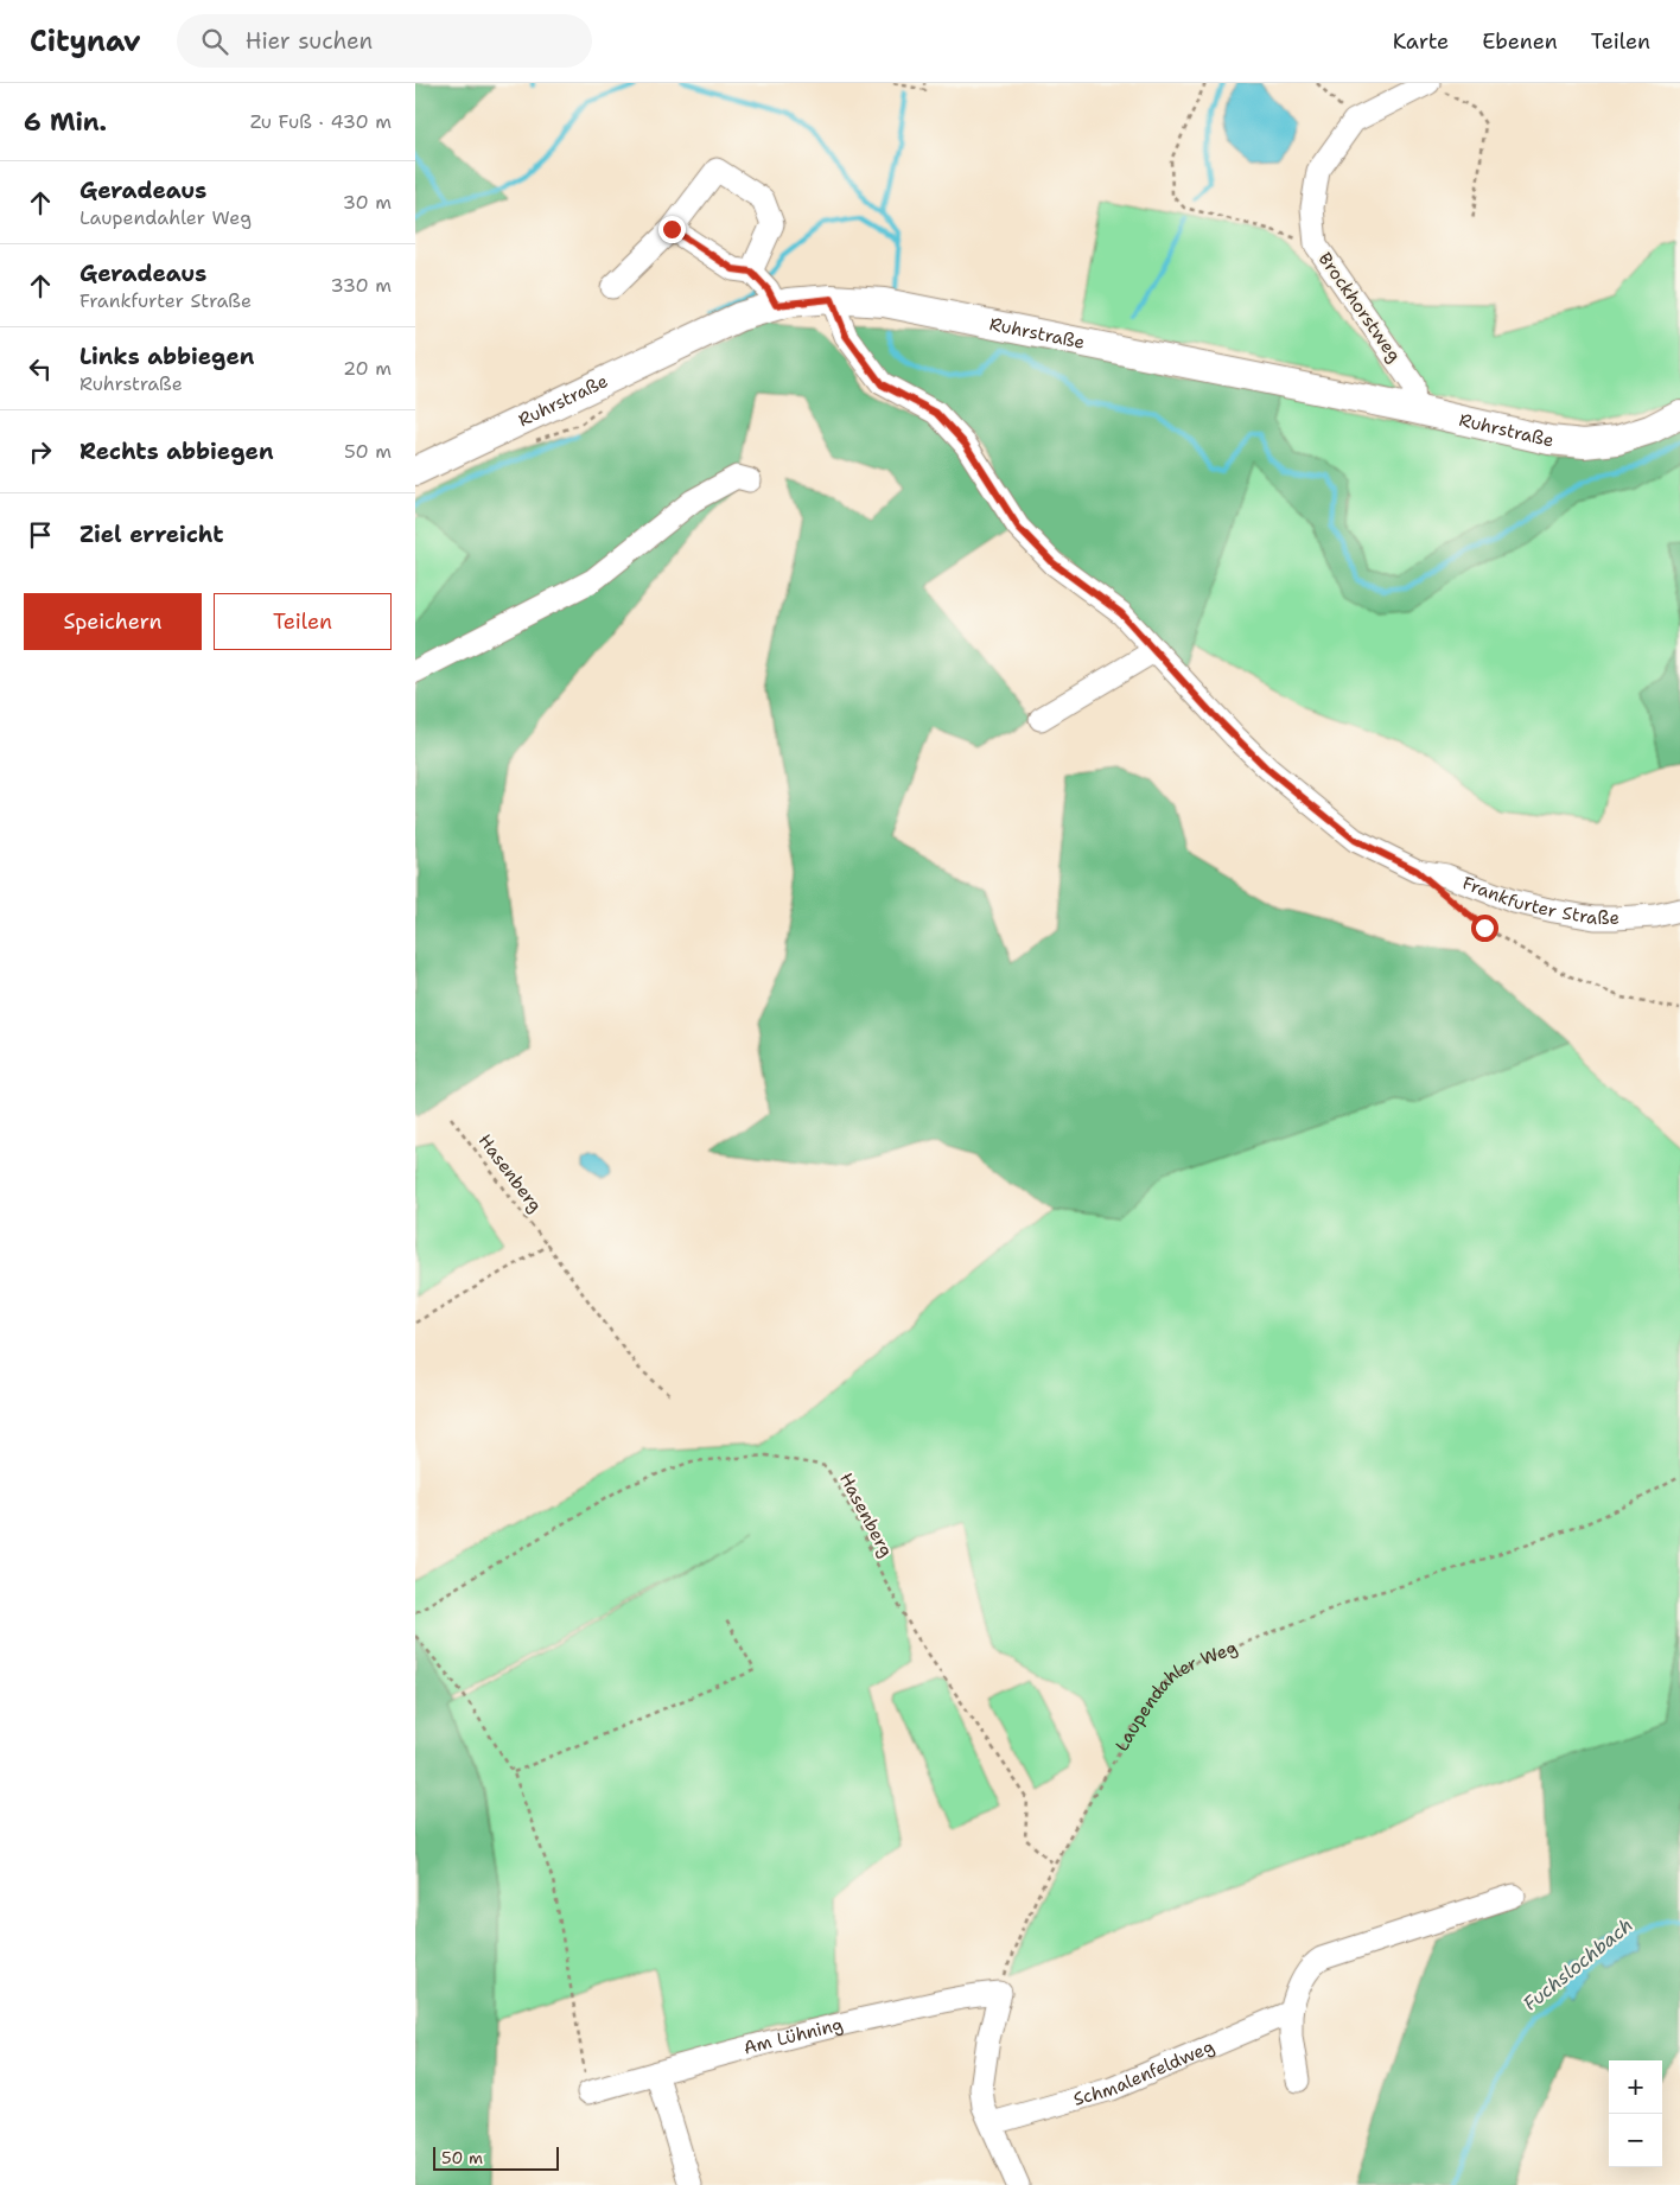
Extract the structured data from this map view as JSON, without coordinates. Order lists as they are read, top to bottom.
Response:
{
  "streets": {
    "main road": ["Ruhrstraße"],
    "street": [
      "Brockhorstweg",
      "Frankfurter Straße",
      "Am Lühning",
      "Schmalenfeldweg"
    ],
    "path": ["Hasenberg", "Laupendahler Weg"]
  },
  "crossings": [
    ["Brockhorstweg", "Ruhrstraße"],
    ["Ruhrstraße", "Frankfurter Straße"],
    ["Hasenberg", "Laupendahler Weg"],
    ["Laupendahler Weg", "Am Lühning"]
  ],
  "water": ["Fuchslochbach"],
  "scale_bar": "50 m",
  "page": {
    "header": "Citynav",
    "search": "Hier suchen",
    "nav": ["Karte", "Ebenen", "Teilen"],
    "heading": ["6 Min.", "Zu Fuß · 430 m"],
    "list": [
      ["Geradeaus", "Laupendahler Weg", "30 m"],
      ["Geradeaus", "Frankfurter Straße", "330 m"],
      ["Links abbiegen", "Ruhrstraße", "20 m"],
      ["Rechts abbiegen", "50 m"],
      "Ziel erreicht"
    ],
    "buttons": ["Speichern", "Teilen"],
    "map_buttons": ["+", "−"],
    "scale": "50 m"
  }
}
